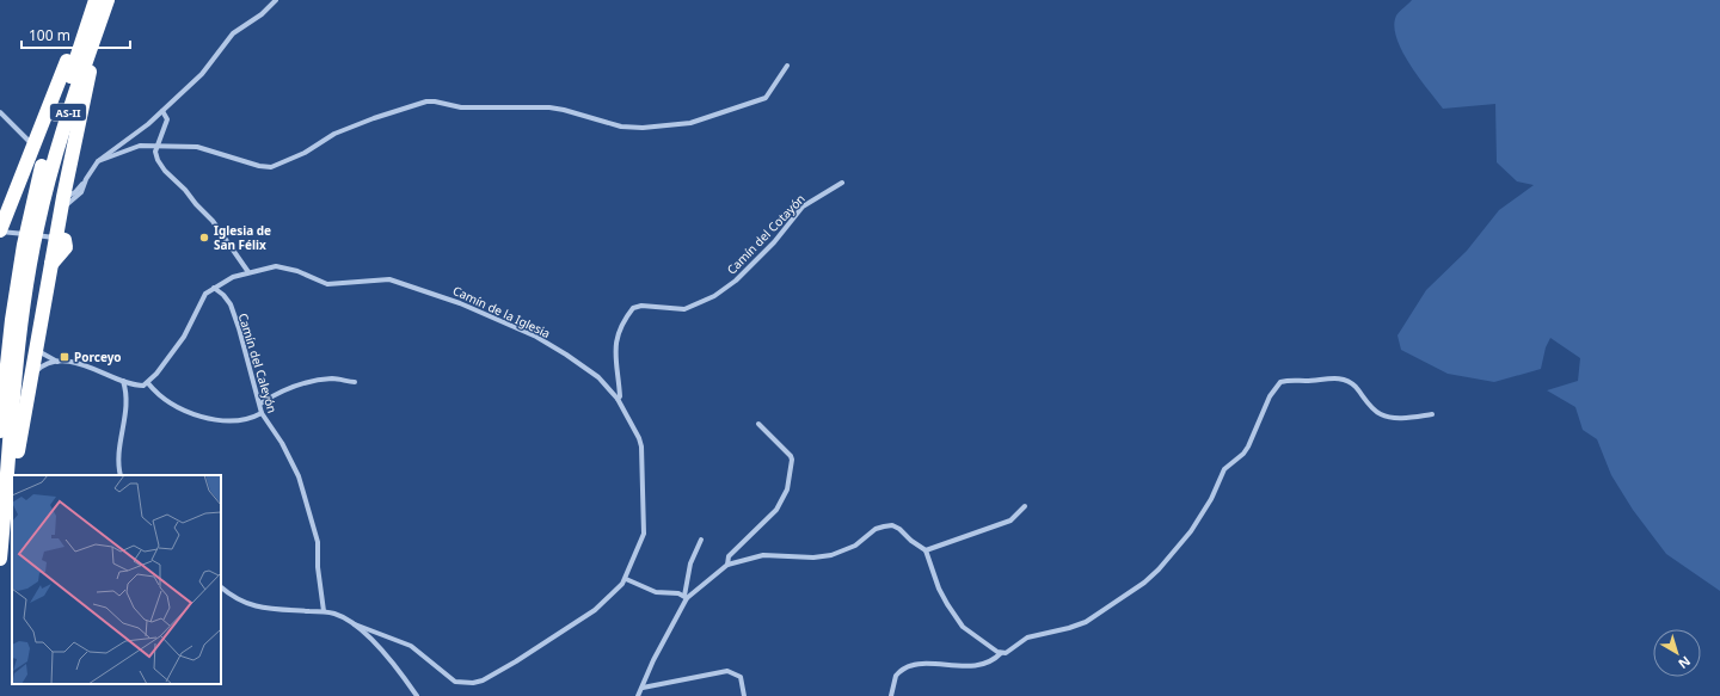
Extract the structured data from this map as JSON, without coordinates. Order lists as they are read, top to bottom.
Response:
{
  "streets": {
    "highway": ["AS-II"],
    "street": ["Camín del Cotayón", "Camín de la Iglesia", "Camín del Caleyón"]
  },
  "crossings": [
    ["Camín del Cotayón", "Camín de la Iglesia"],
    ["Camín de la Iglesia", "Camín del Caleyón"]
  ],
  "places": {
    "other": ["Iglesia de San Félix"],
    "transit": ["Porceyo"]
  },
  "scale_bar": "100 m",
  "north": "bottom right"
}
